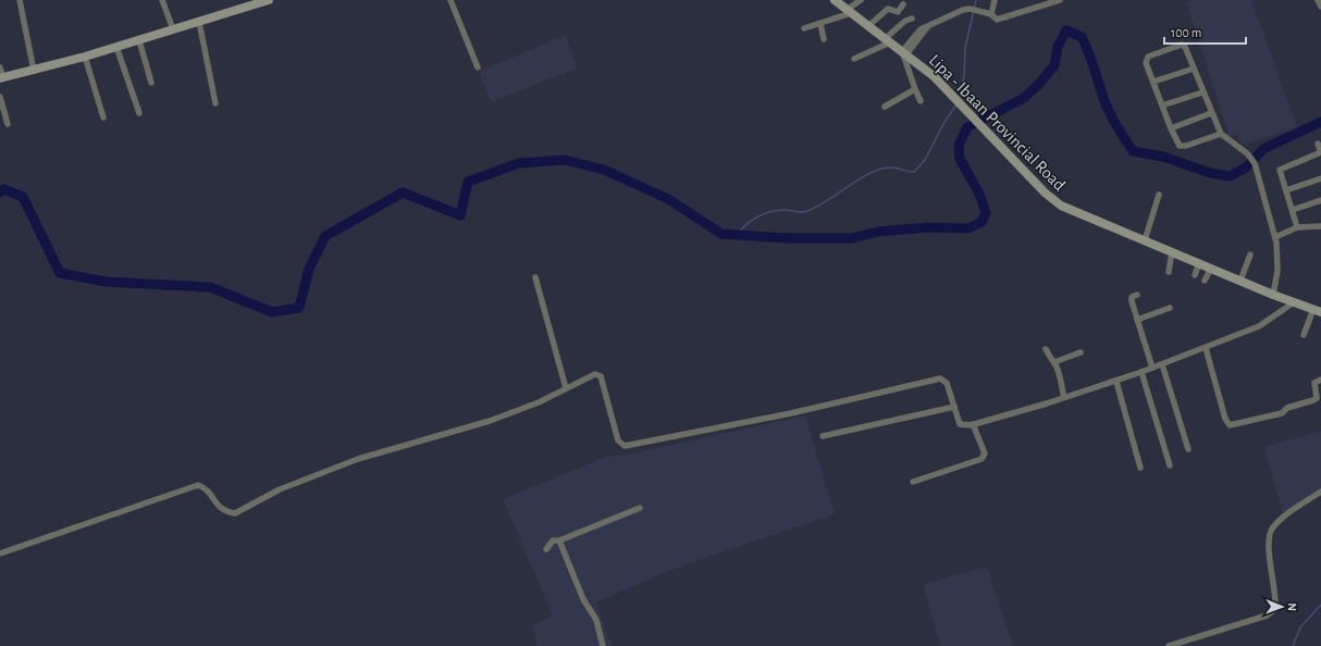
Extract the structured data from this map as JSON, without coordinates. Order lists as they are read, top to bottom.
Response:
{
  "streets": {
    "main road": ["Lipa - Ibaan Provincial Road"]
  },
  "scale_bar": "100 m",
  "north": "right"
}
